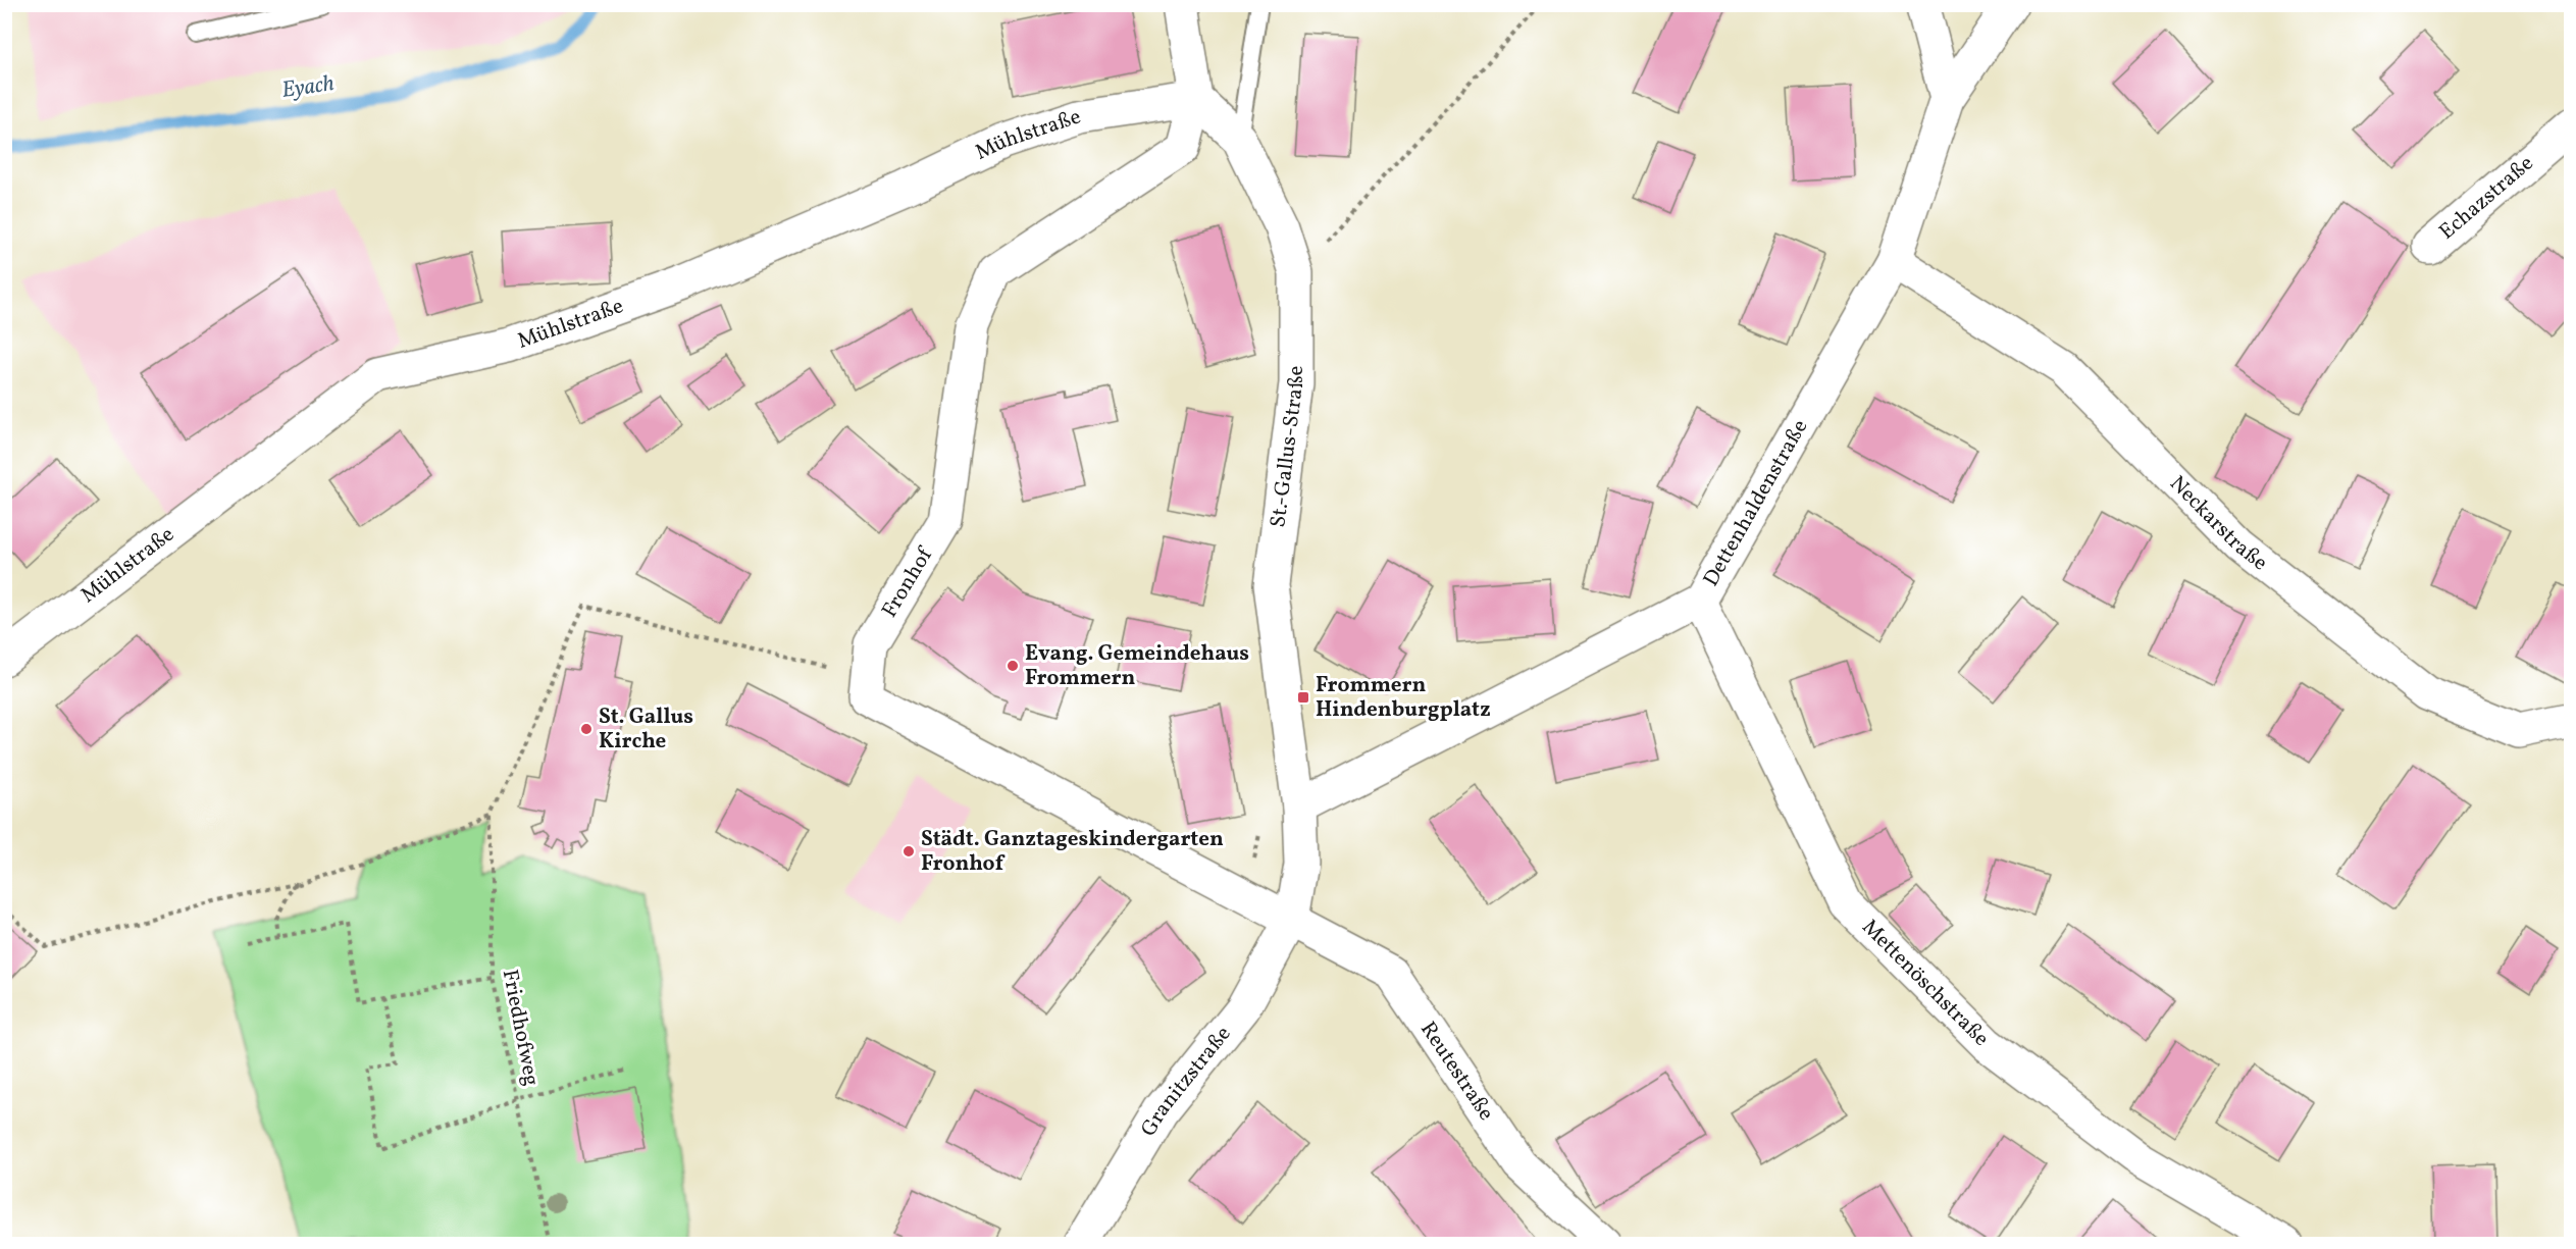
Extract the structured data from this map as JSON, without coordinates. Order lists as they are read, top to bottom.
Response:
{
  "streets": {
    "street": [
      "Mühlstraße",
      "Echazstraße",
      "St.-Gallus-Straße",
      "Dettenhaldenstraße",
      "Neckarstraße",
      "Fronhof",
      "Mettenöschstraße",
      "Reutestraße",
      "Granitzstraße"
    ],
    "path": ["Friedhofweg"]
  },
  "crossings": [
    ["Mühlstraße", "St.-Gallus-Straße"],
    ["Mühlstraße", "Fronhof"],
    ["St.-Gallus-Straße", "Dettenhaldenstraße"],
    ["St.-Gallus-Straße", "Fronhof"],
    ["St.-Gallus-Straße", "Reutestraße"],
    ["St.-Gallus-Straße", "Granitzstraße"],
    ["Dettenhaldenstraße", "Neckarstraße"],
    ["Dettenhaldenstraße", "Mettenöschstraße"],
    ["Fronhof", "Reutestraße"],
    ["Fronhof", "Granitzstraße"],
    ["Reutestraße", "Granitzstraße"]
  ],
  "water": ["Eyach"],
  "places": {
    "other": ["Evang. Gemeindehaus Frommern", "St. Gallus Kirche", "Städt. Ganztageskindergarten Fronhof"],
    "transit": ["Frommern Hindenburgplatz"]
  }
}
